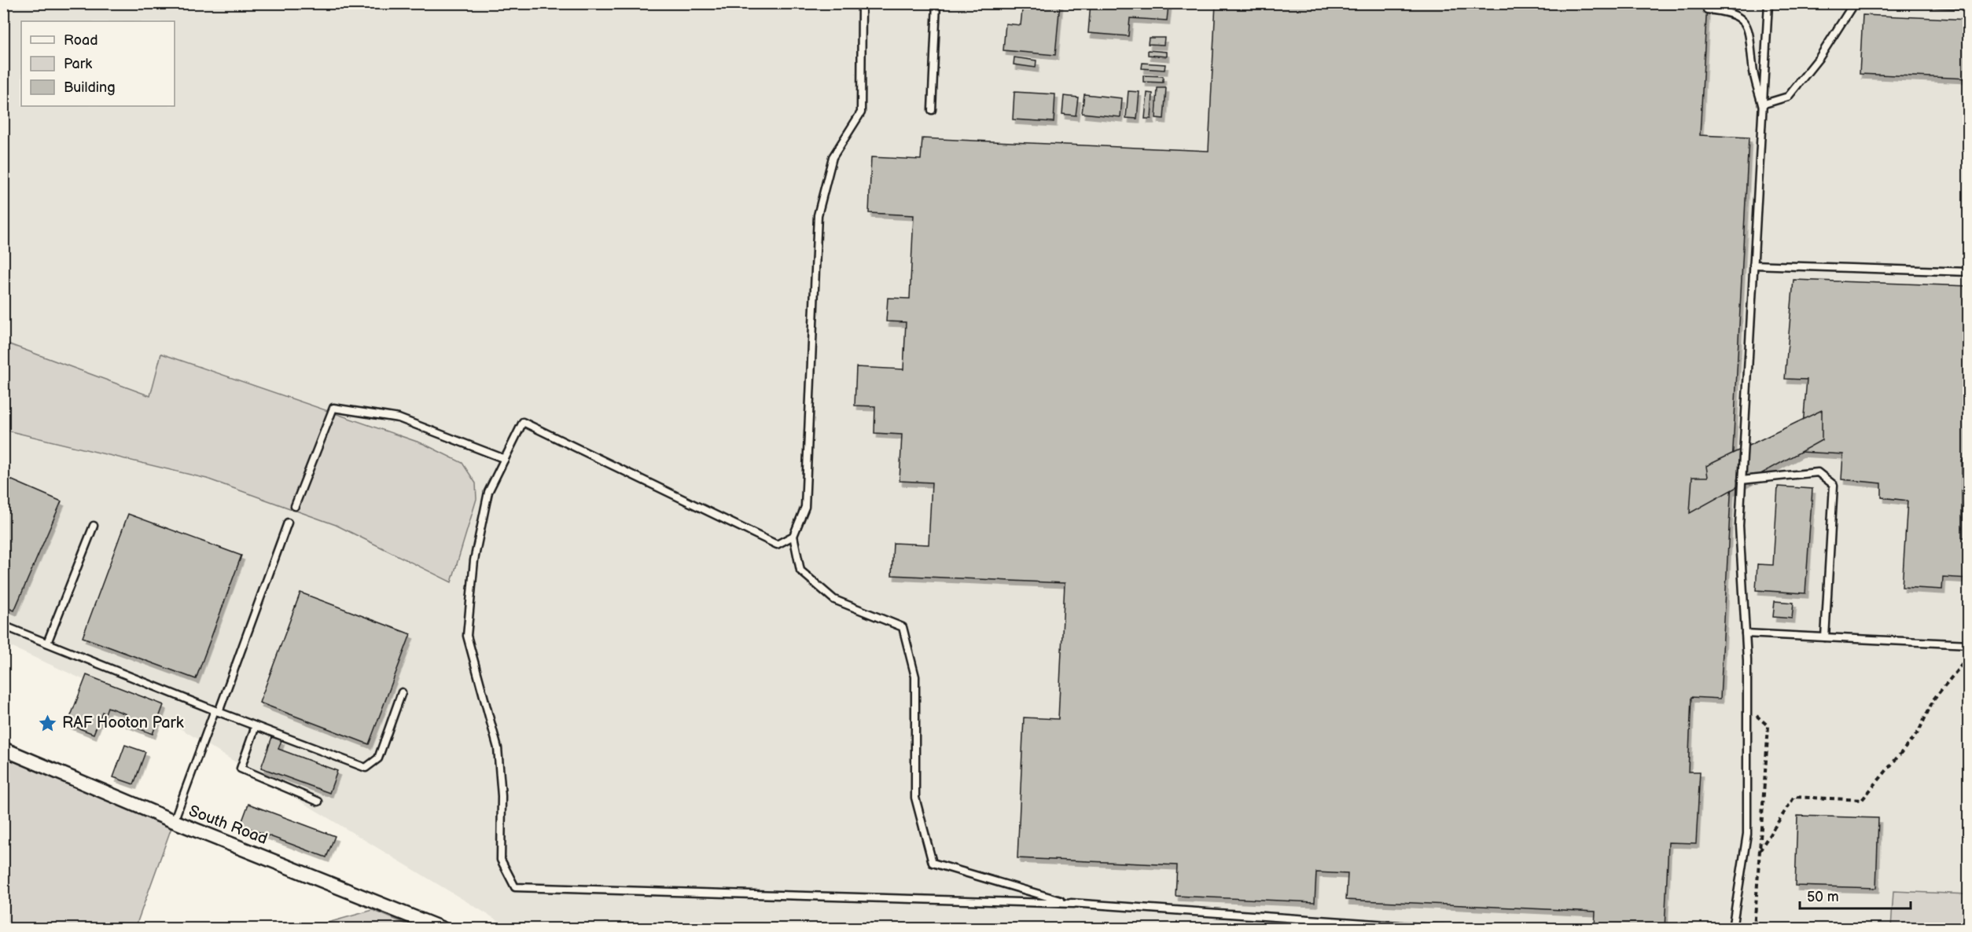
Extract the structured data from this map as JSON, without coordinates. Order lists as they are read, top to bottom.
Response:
{
  "streets": {
    "street": ["South Road"]
  },
  "places": {
    "place": ["RAF Hooton Park"]
  },
  "legend": ["Road", "Park", "Building"],
  "scale_bar": "50 m"
}
